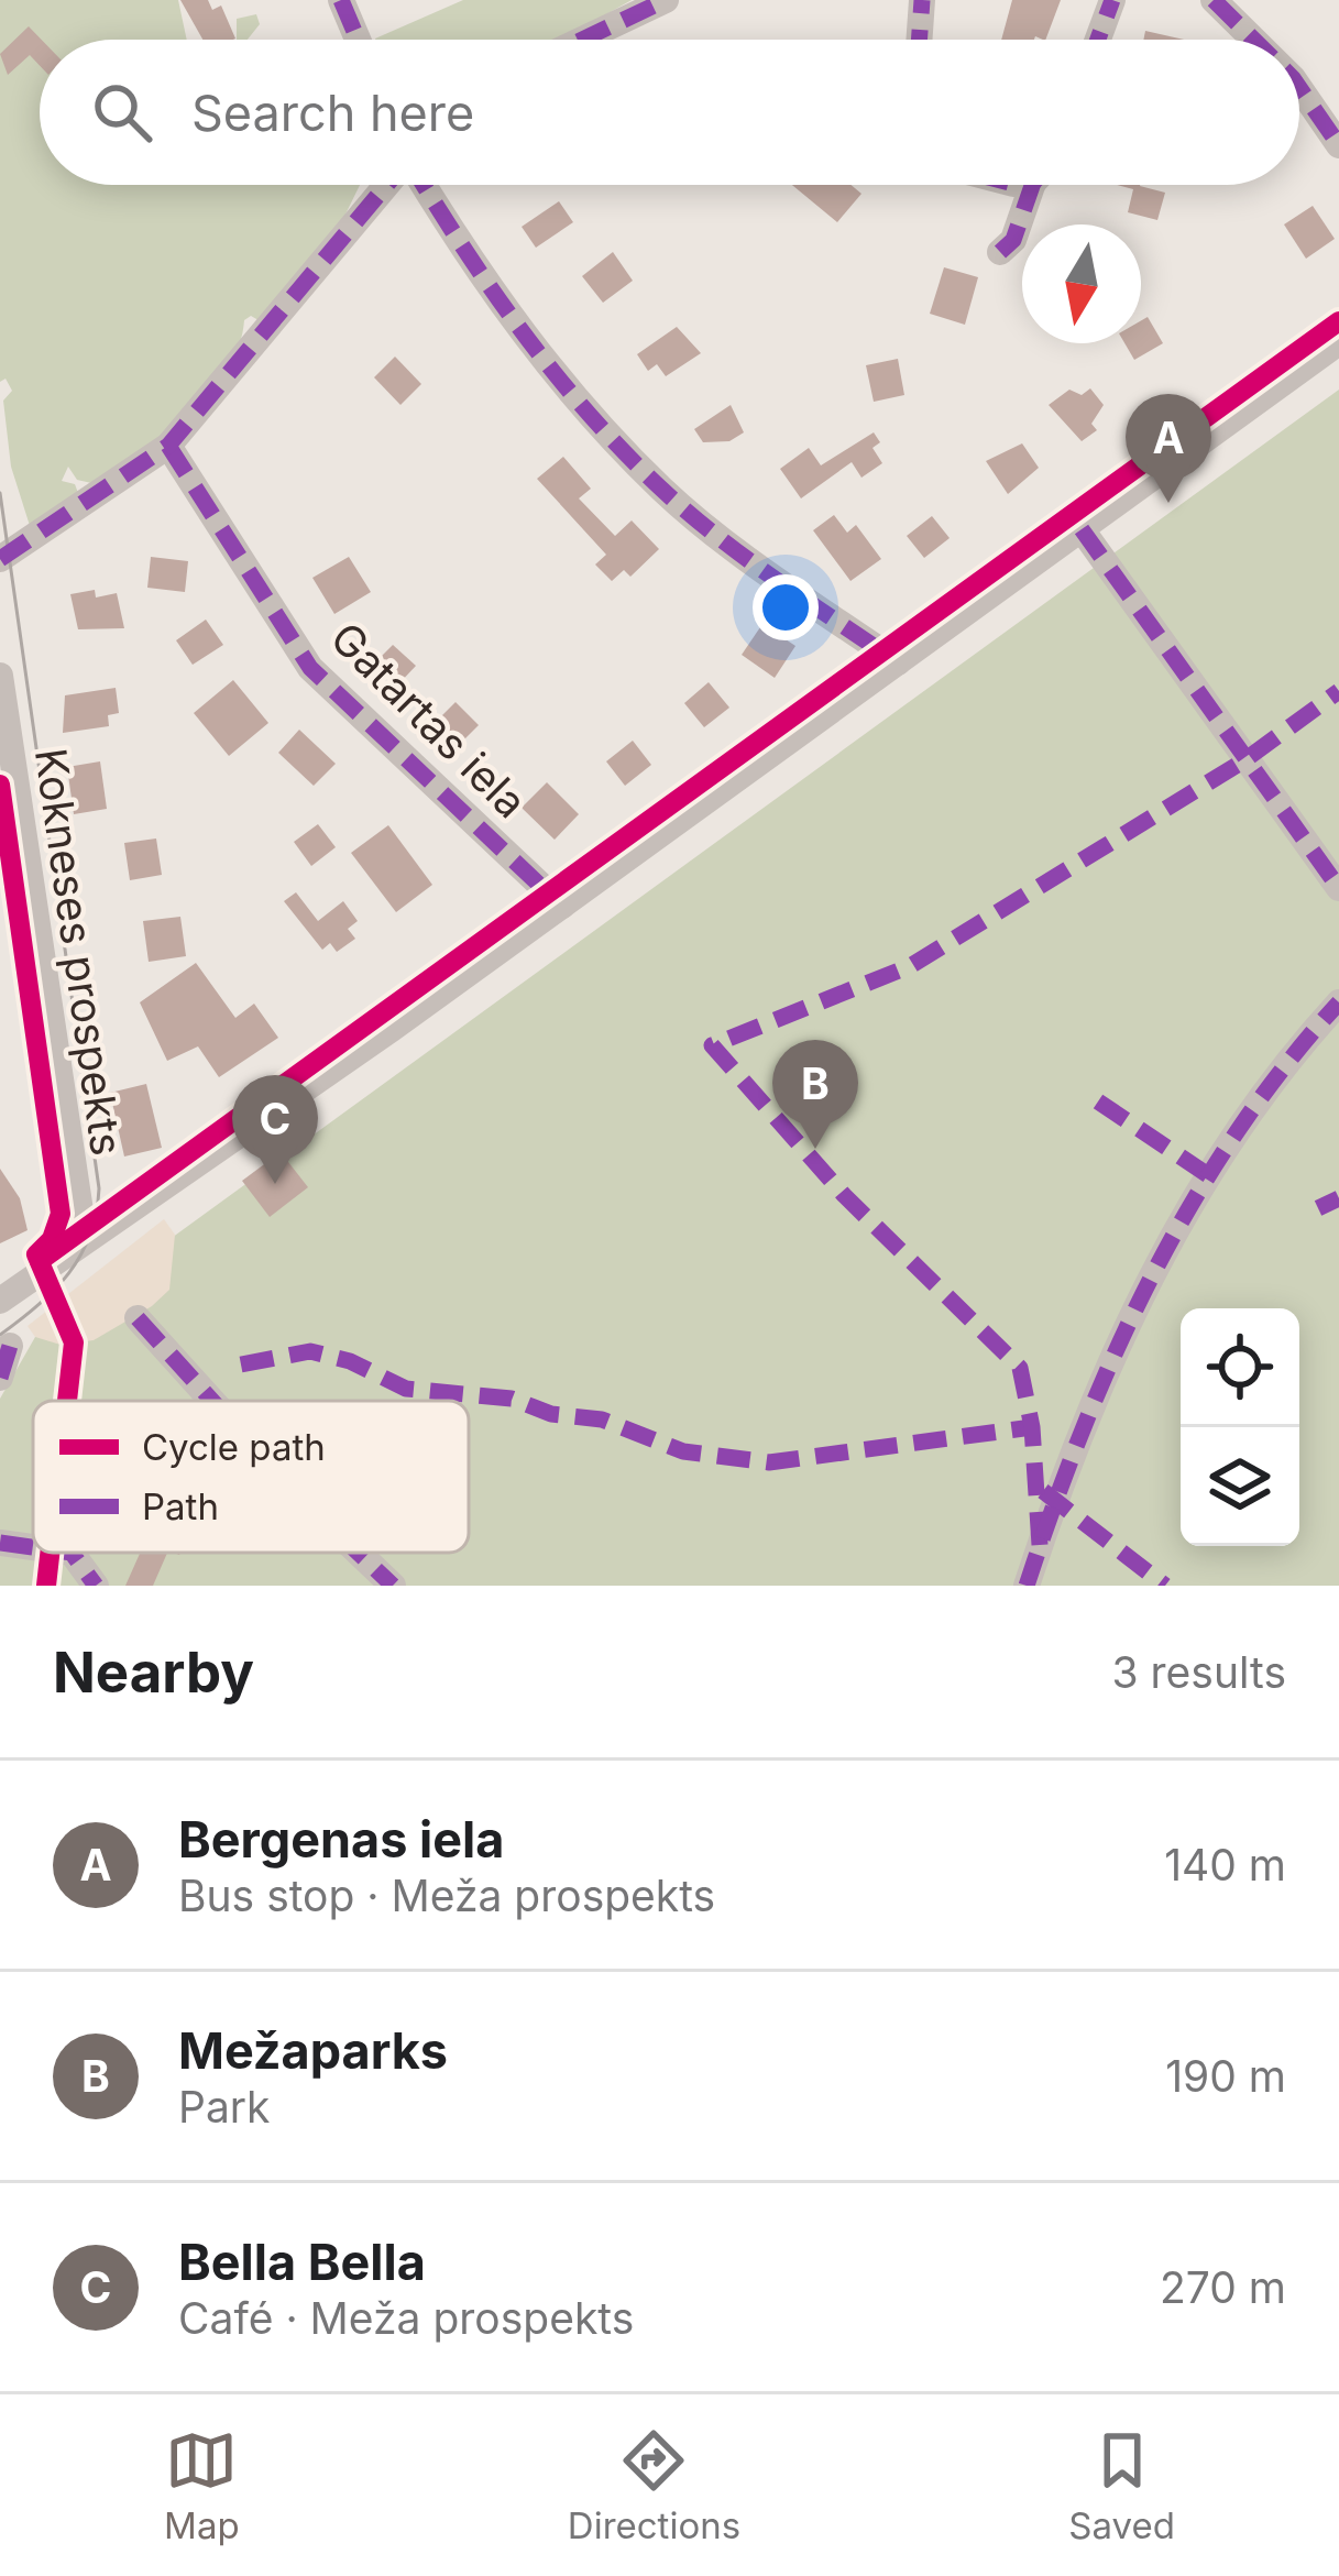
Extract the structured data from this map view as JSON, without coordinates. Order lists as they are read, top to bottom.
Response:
{
  "streets": {
    "street": ["Gatartas iela", "Kokneses prospekts"]
  },
  "legend": ["Cycle path", "Path"],
  "north": "bottom",
  "page": {
    "search": "Search here",
    "pins": ["A", "B", "C"],
    "heading": ["Nearby", "3 results"],
    "list": [
      {
        "mark": "A",
        "name": "Bergenas iela",
        "note": "Bus stop · Meža prospekts",
        "value": "140 m"
      },
      {
        "mark": "B",
        "name": "Mežaparks",
        "note": "Park",
        "value": "190 m"
      },
      {
        "mark": "C",
        "name": "Bella Bella",
        "note": "Café · Meža prospekts",
        "value": "270 m"
      }
    ],
    "nav": ["Map", "Directions", "Saved"]
  }
}
